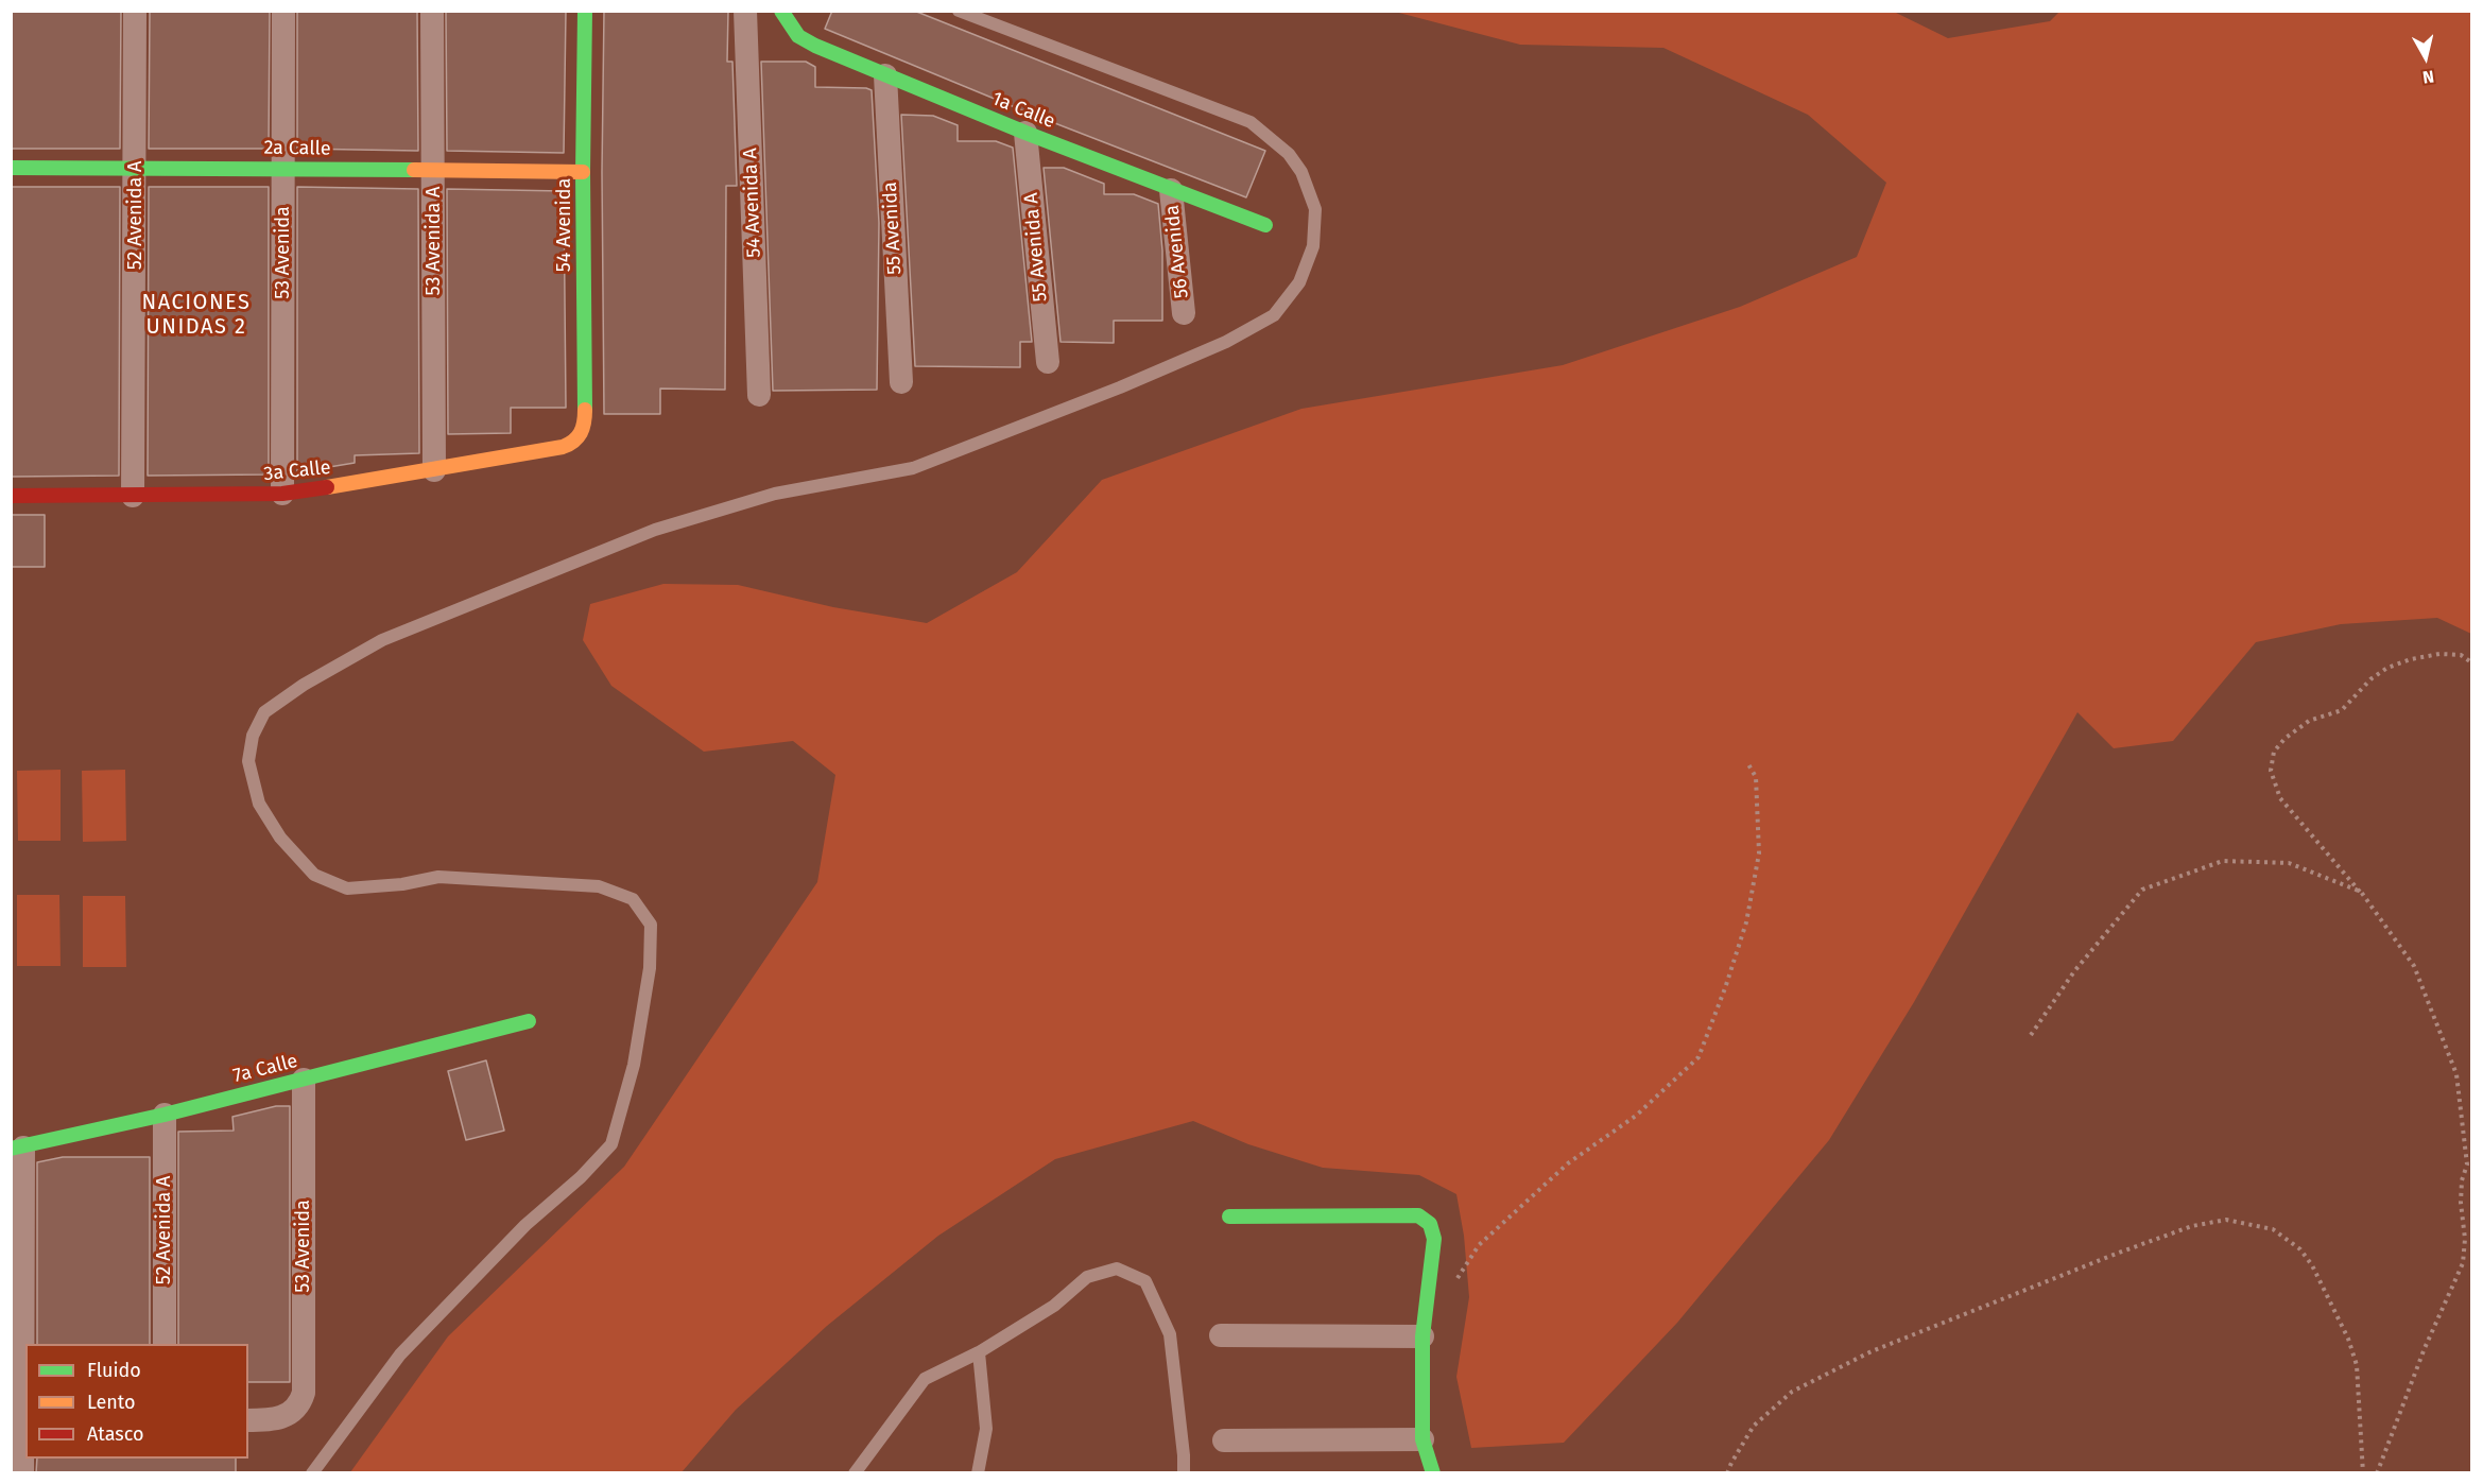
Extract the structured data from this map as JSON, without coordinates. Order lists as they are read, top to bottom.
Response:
{
  "streets": {
    "street": [
      "1a Calle",
      "2a Calle",
      "54 Avenida A",
      "52 Avenida A",
      "54 Avenida",
      "55 Avenida",
      "53 Avenida A",
      "55 Avenida A",
      "56 Avenida",
      "53 Avenida",
      "3a Calle",
      "7a Calle"
    ]
  },
  "crossings": [
    ["1a Calle", "55 Avenida"],
    ["1a Calle", "55 Avenida A"],
    ["1a Calle", "56 Avenida"],
    ["2a Calle", "52 Avenida A"],
    ["2a Calle", "54 Avenida"],
    ["2a Calle", "53 Avenida A"],
    ["2a Calle", "53 Avenida"],
    ["52 Avenida A", "3a Calle"],
    ["52 Avenida A", "7a Calle"],
    ["54 Avenida", "3a Calle"],
    ["53 Avenida A", "3a Calle"],
    ["53 Avenida", "3a Calle"],
    ["53 Avenida", "7a Calle"]
  ],
  "districts": ["NACIONES UNIDAS 2"],
  "legend": ["Fluido", "Lento", "Atasco"],
  "north": "bottom"
}
